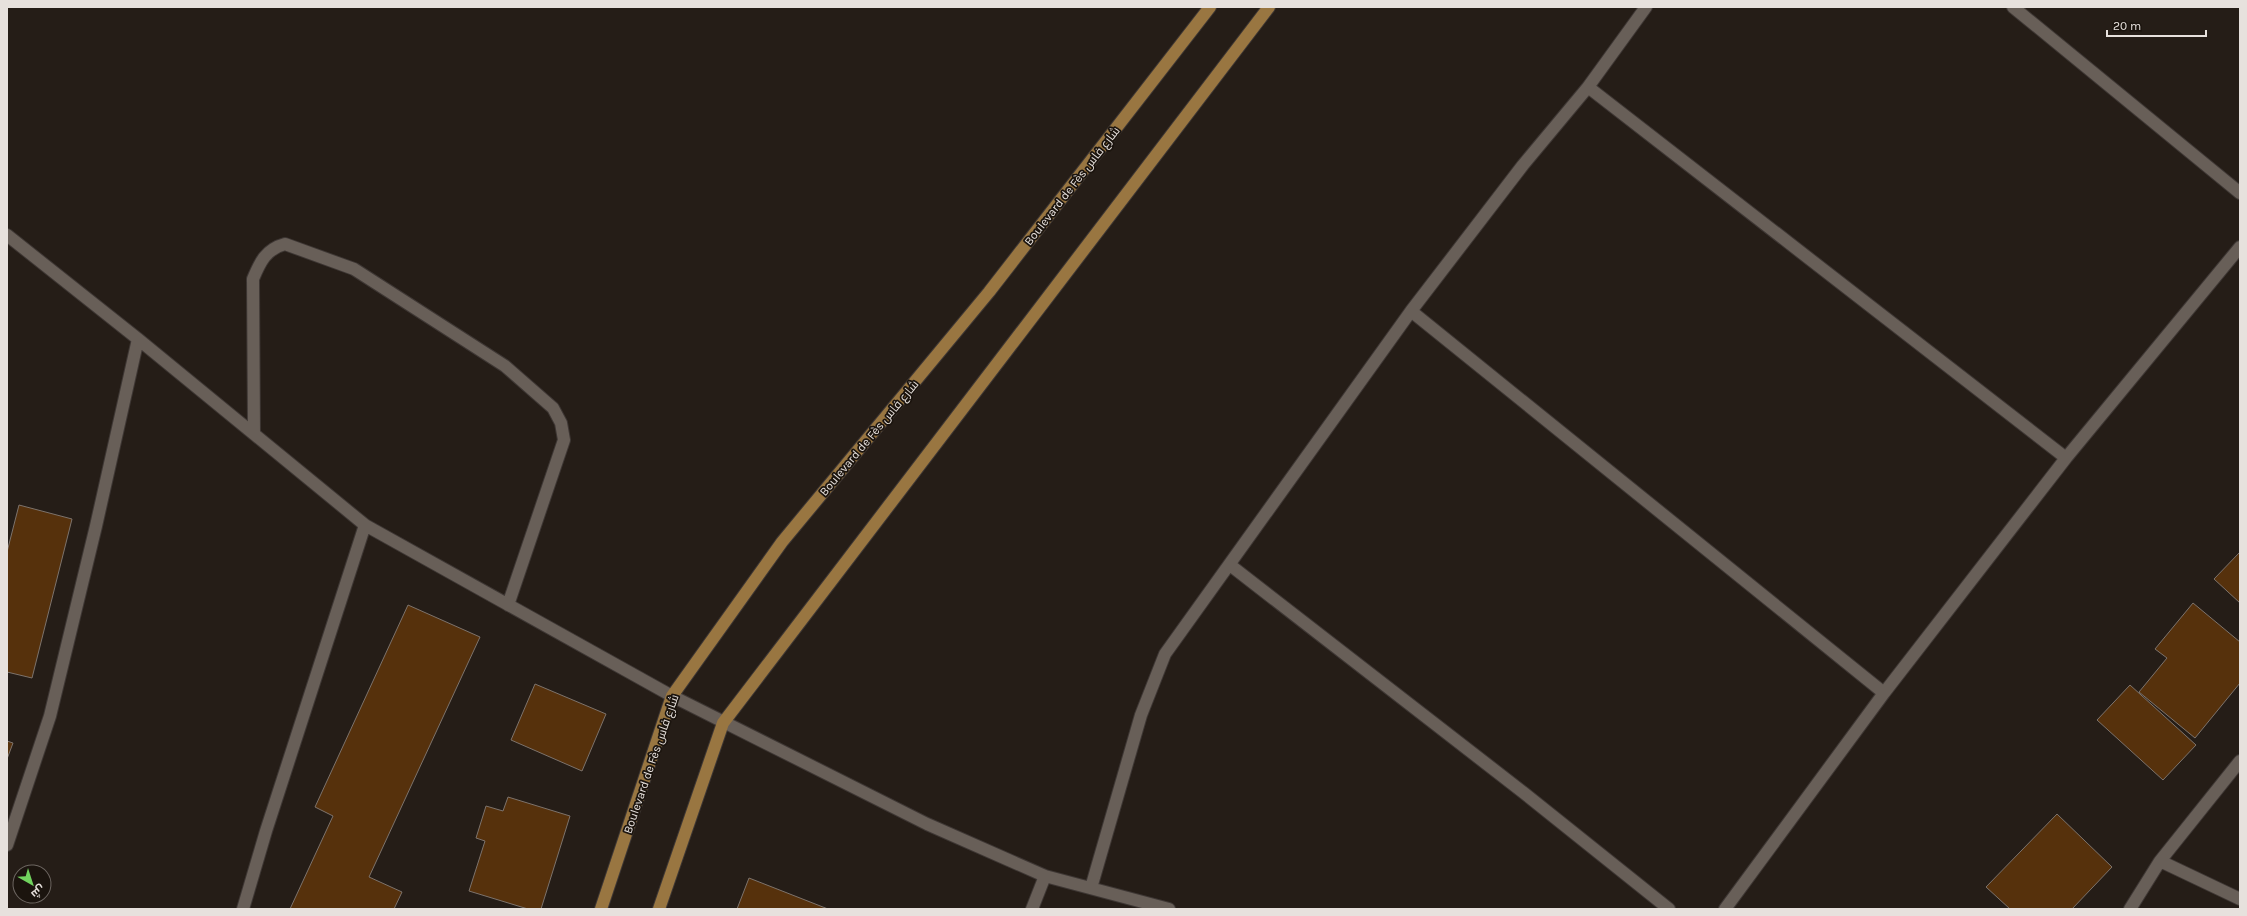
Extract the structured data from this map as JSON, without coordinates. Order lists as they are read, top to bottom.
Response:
{
  "streets": {
    "main road": ["Boulevard de Fès شارع فاس"]
  },
  "scale_bar": "20 m",
  "north": "bottom right"
}
